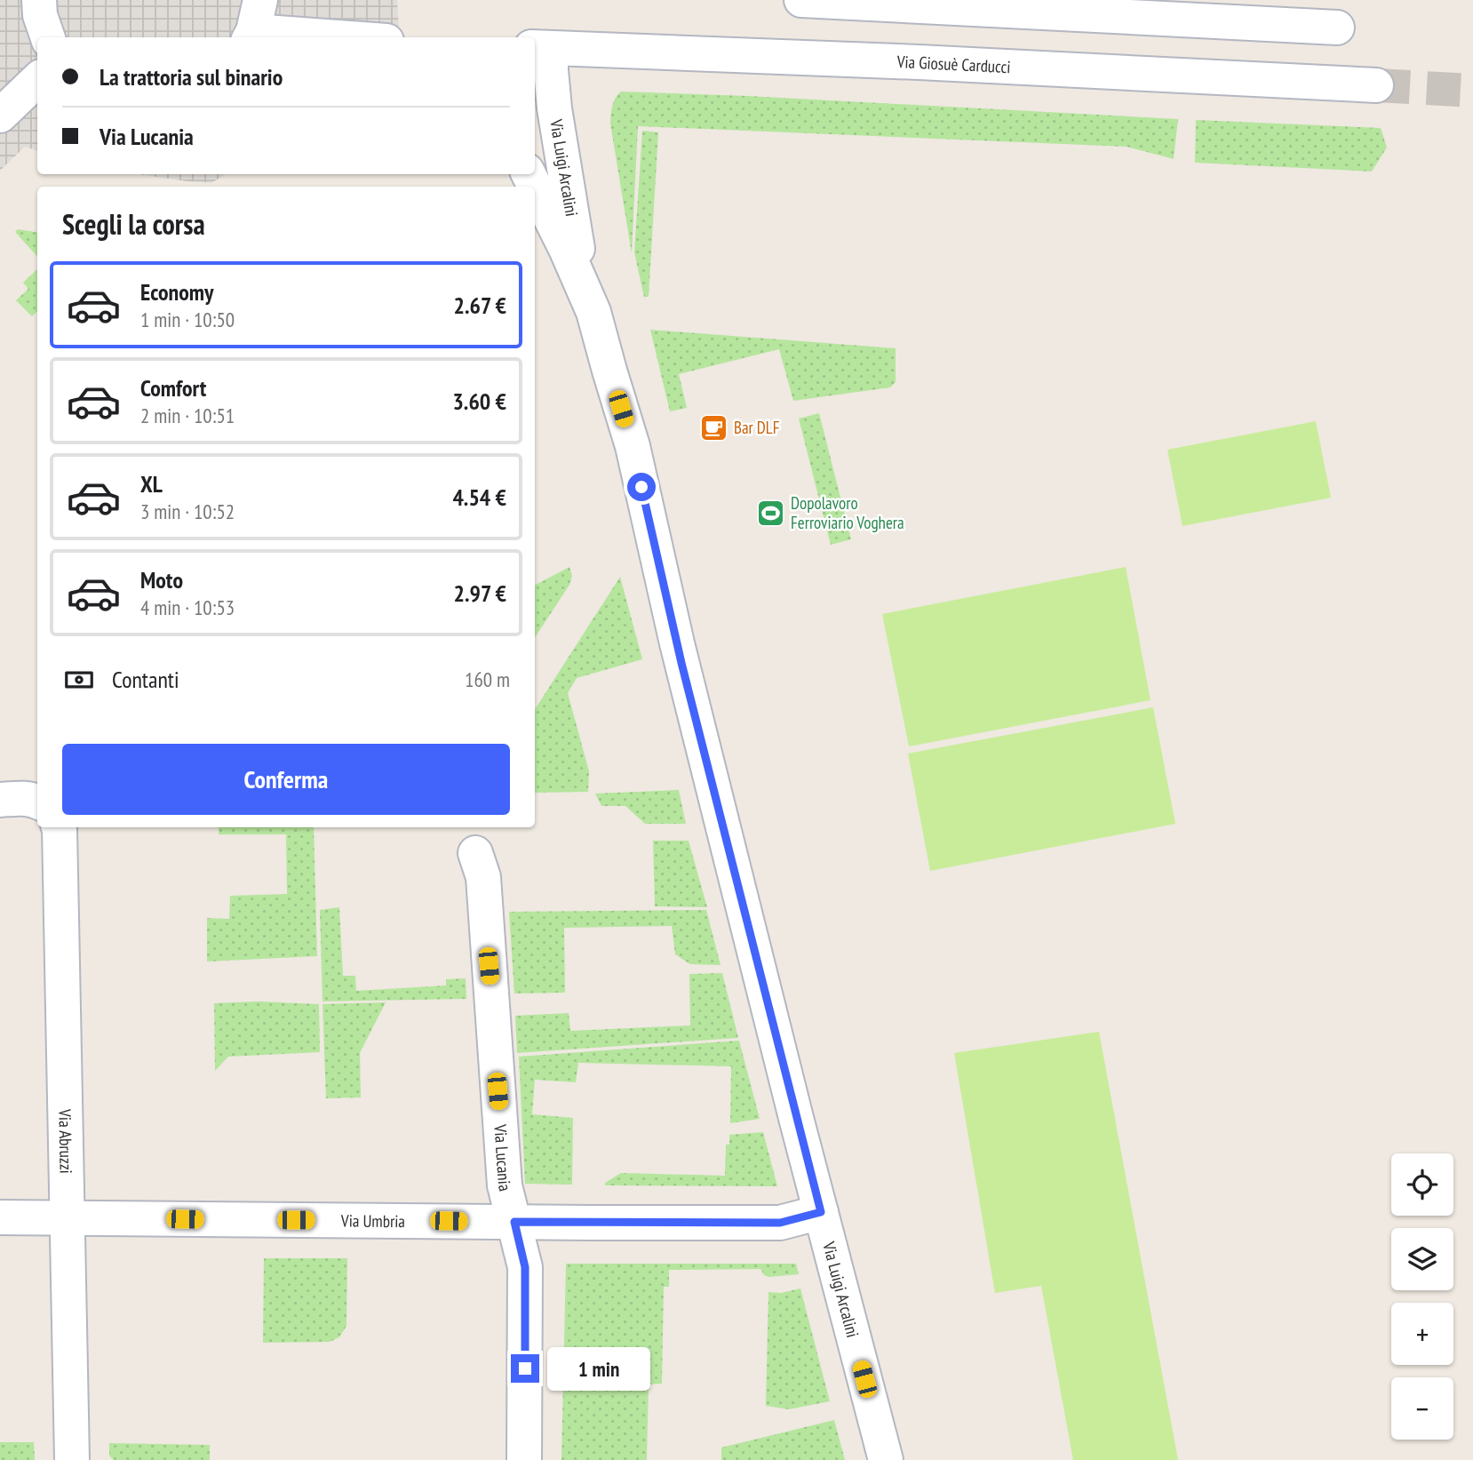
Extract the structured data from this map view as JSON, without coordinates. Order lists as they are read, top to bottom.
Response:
{
  "streets": {
    "street": [
      "Via Giosuè Carducci",
      "Via Luigi Arcalini",
      "Via Abruzzi",
      "Via Lucania",
      "Via Umbria"
    ]
  },
  "crossings": [
    ["Via Giosuè Carducci", "Via Luigi Arcalini"],
    ["Via Luigi Arcalini", "Via Umbria"],
    ["Via Abruzzi", "Via Umbria"],
    ["Via Lucania", "Via Umbria"]
  ],
  "places": {
    "cafe": ["Bar DLF"],
    "sports": ["Dopolavoro Ferroviario Voghera"]
  },
  "page": {
    "banner": ["La trattoria sul binario", "Via Lucania"],
    "heading": "Scegli la corsa",
    "list": [
      {
        "name": "Economy",
        "note": "1 min · 10:50",
        "value": "2.67 €"
      },
      {
        "name": "Comfort",
        "note": "2 min · 10:51",
        "value": "3.60 €"
      },
      {
        "name": "XL",
        "note": "3 min · 10:52",
        "value": "4.54 €"
      },
      {
        "name": "Moto",
        "note": "4 min · 10:53",
        "value": "2.97 €"
      }
    ],
    "pay": ["Contanti", "160 m"],
    "buttons": "Conferma",
    "map_buttons": ["+", "−"],
    "bubble": "1 min"
  }
}
